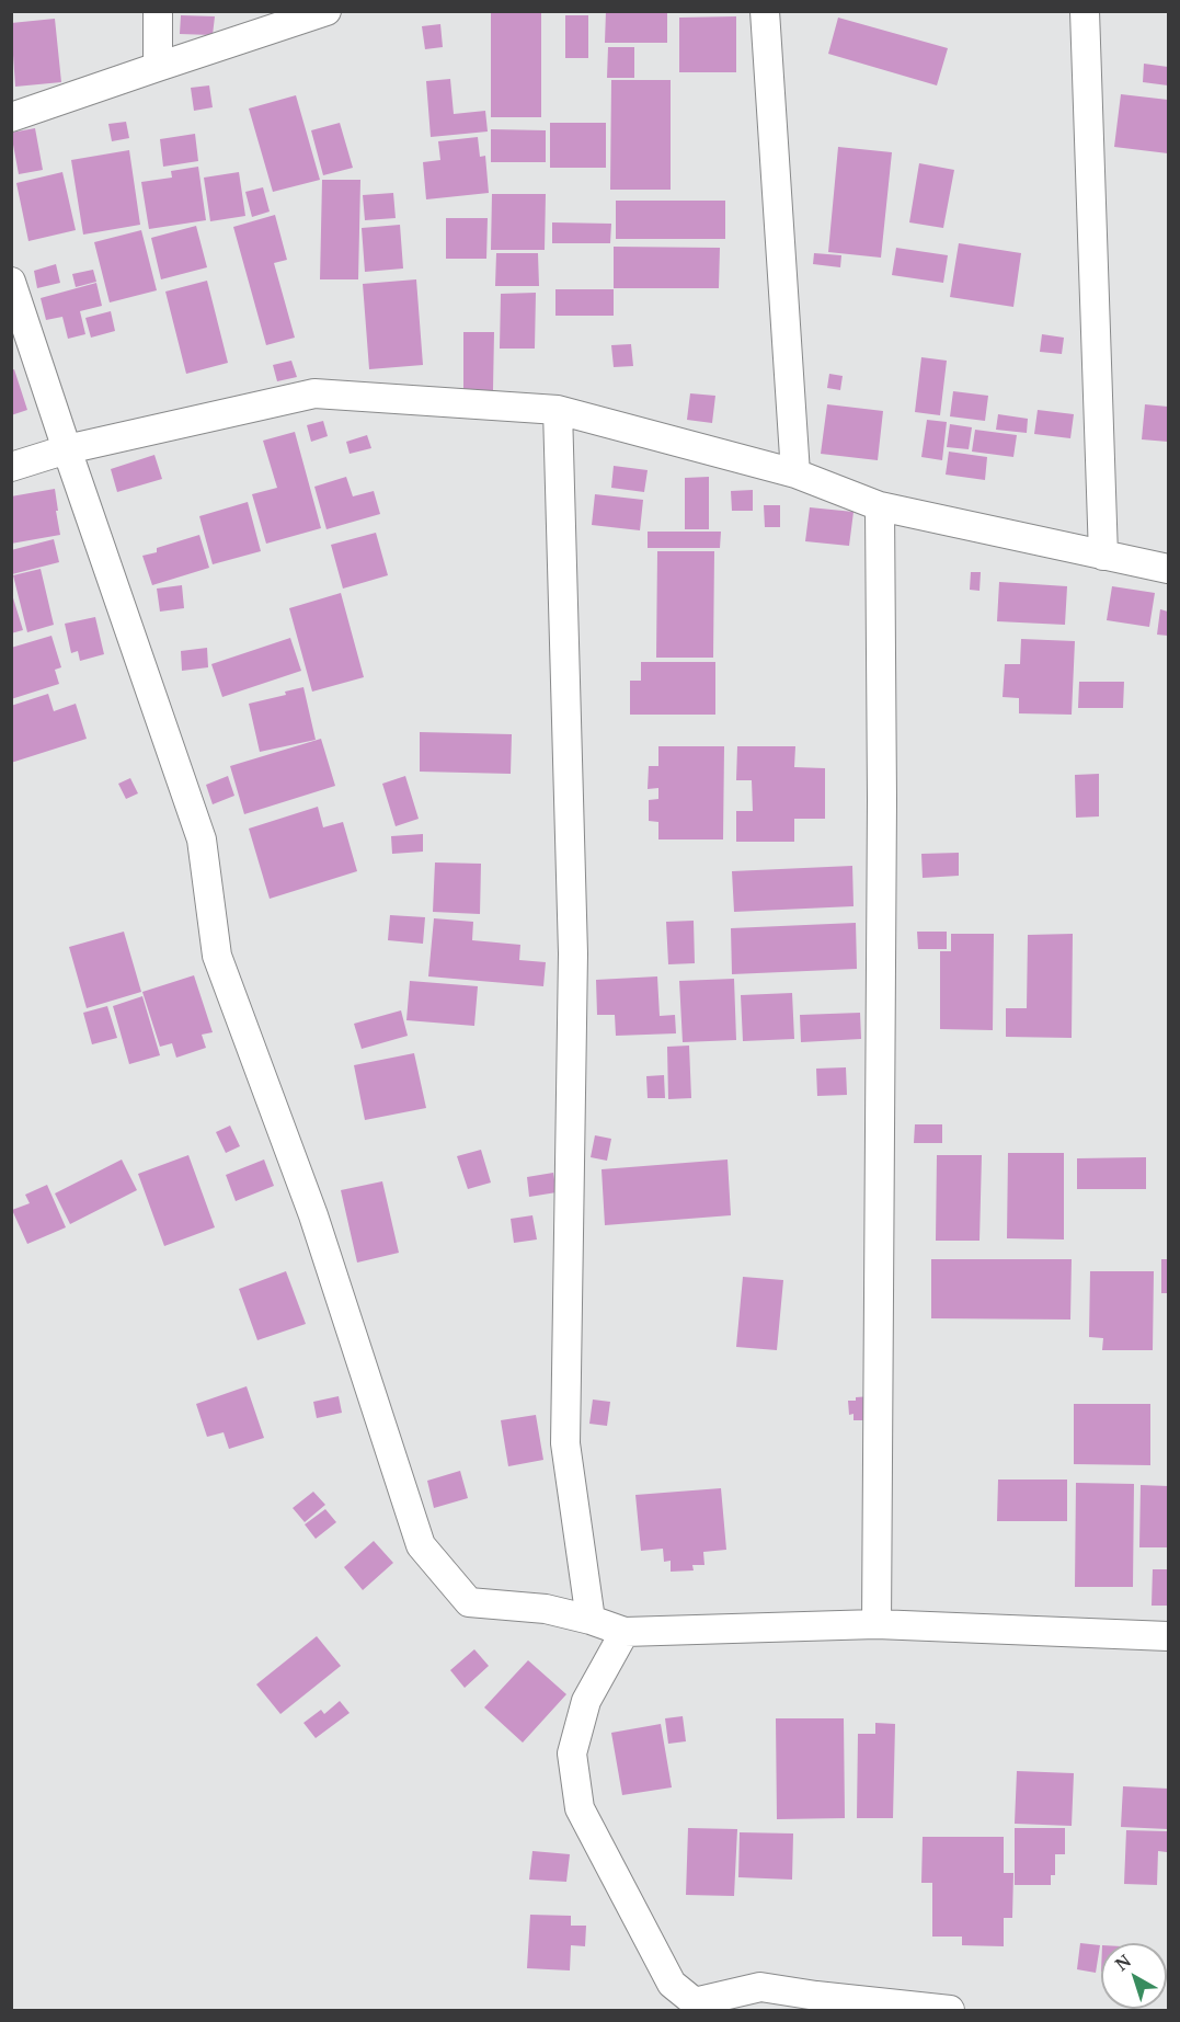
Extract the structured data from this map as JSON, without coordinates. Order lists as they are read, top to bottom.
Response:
{
  "north": "top left"
}
